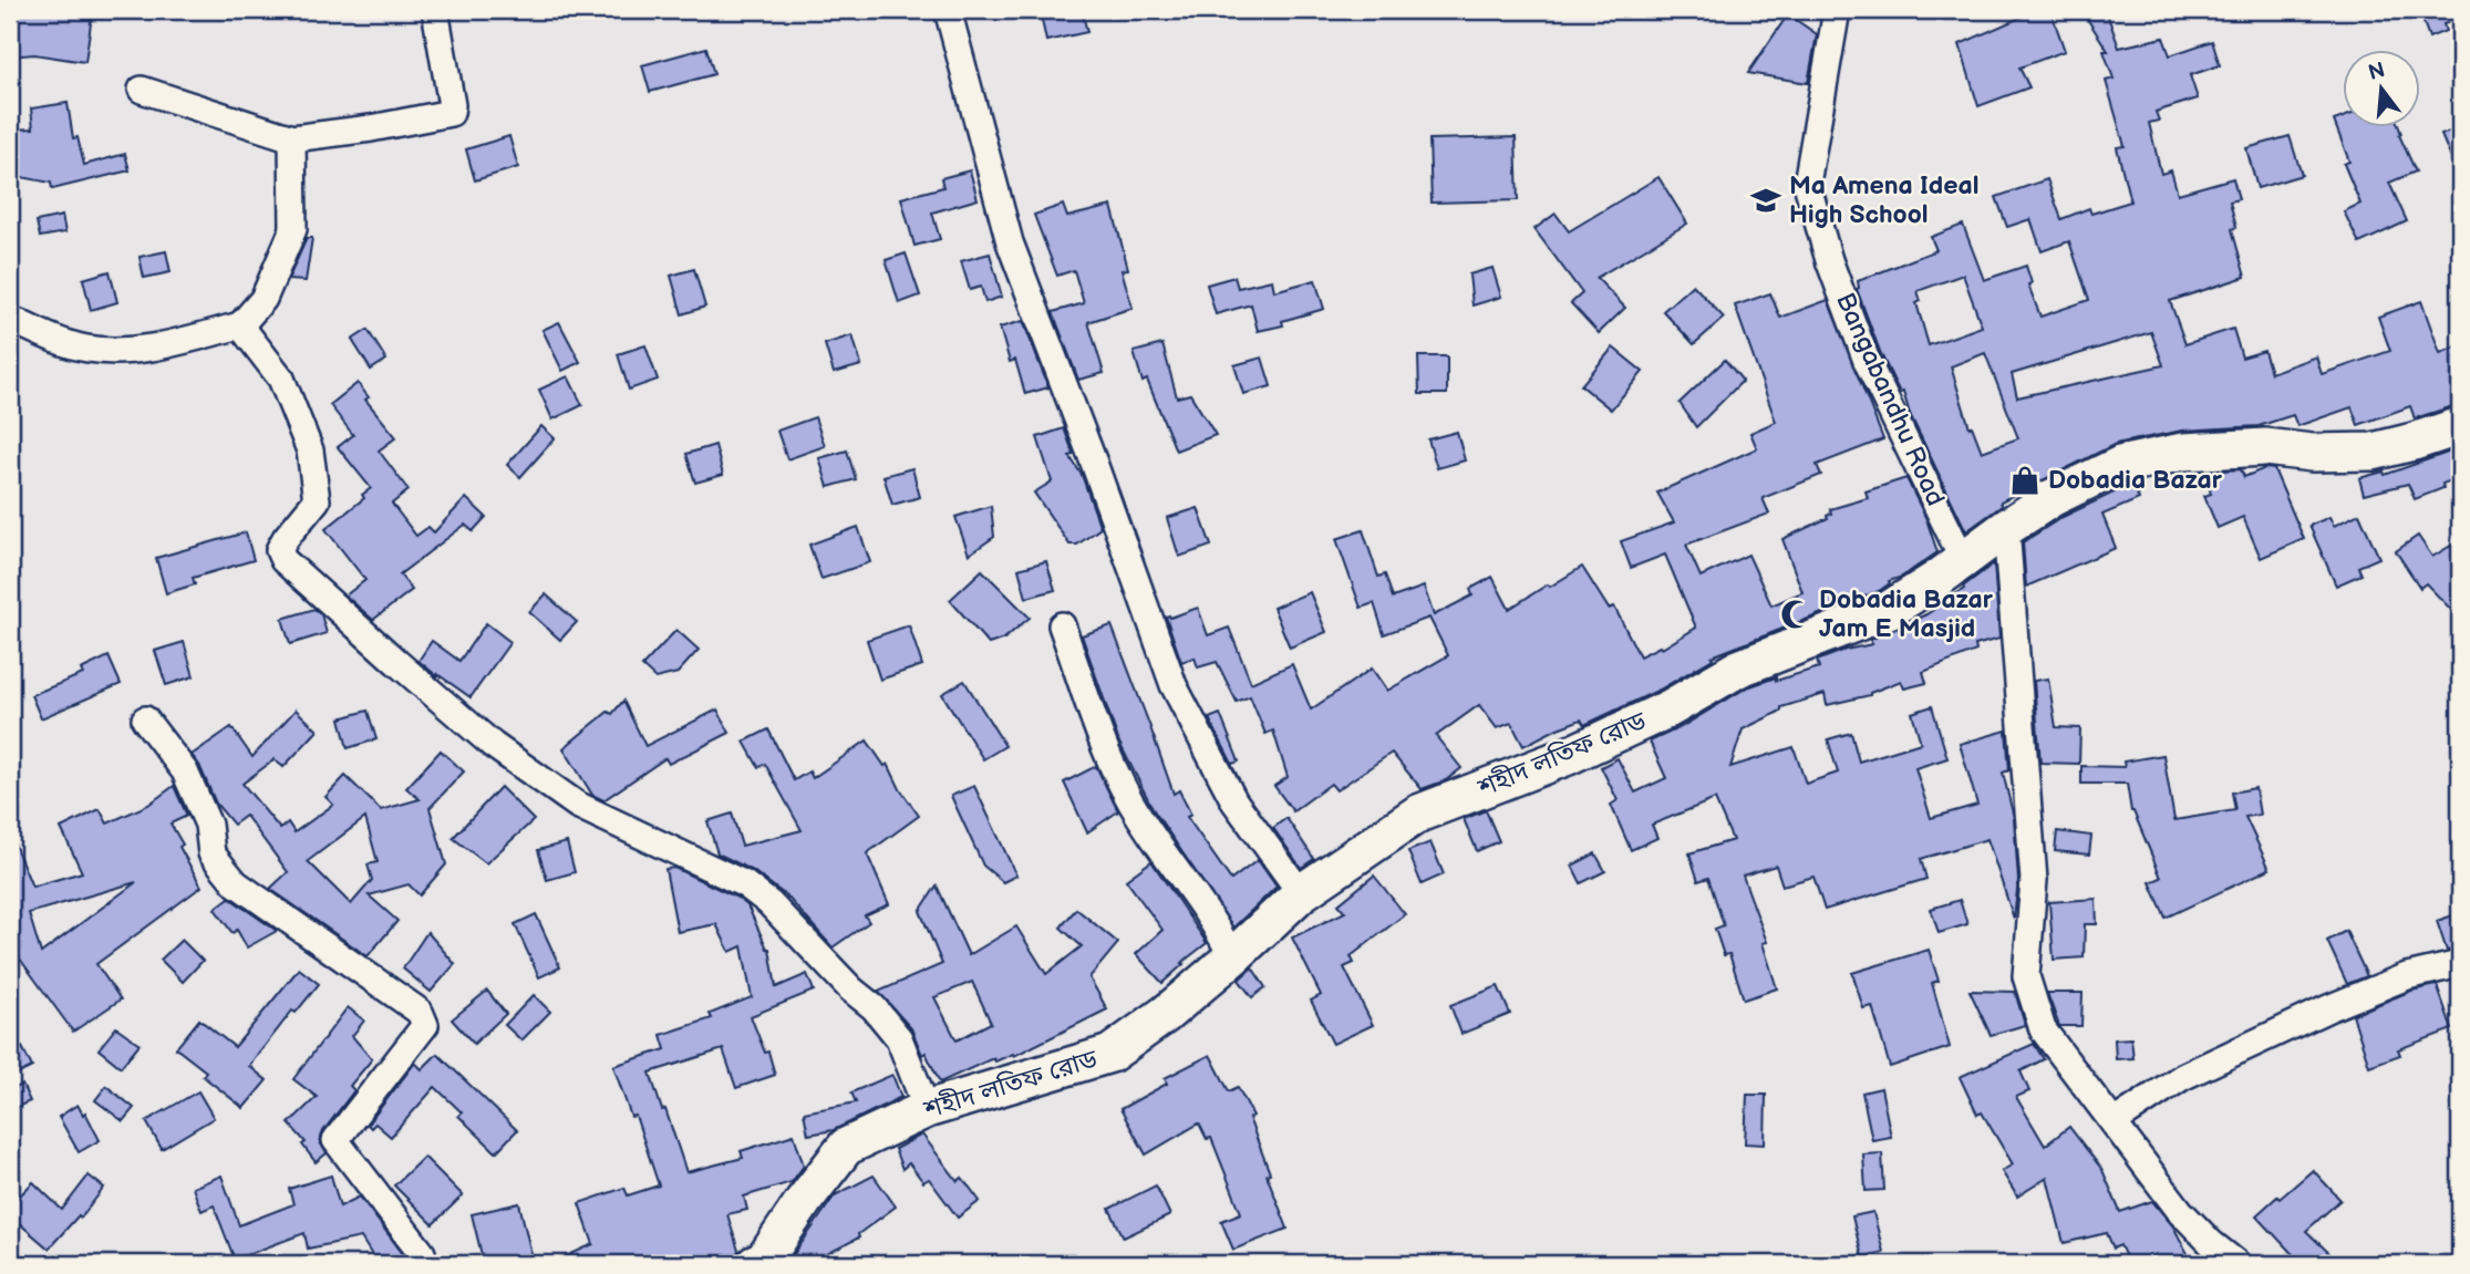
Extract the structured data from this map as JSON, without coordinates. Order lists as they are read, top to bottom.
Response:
{
  "streets": {
    "street": ["Bangabandhu Road", "শহীদ লতিফ রোড"]
  },
  "crossings": [
    ["Bangabandhu Road", "শহীদ লতিফ রোড"]
  ],
  "places": {
    "school or university": ["Ma Amena Ideal High School"],
    "shop": ["Dobadia Bazar"],
    "mosque": ["Dobadia Bazar Jam E Masjid"]
  },
  "north": "top"
}
